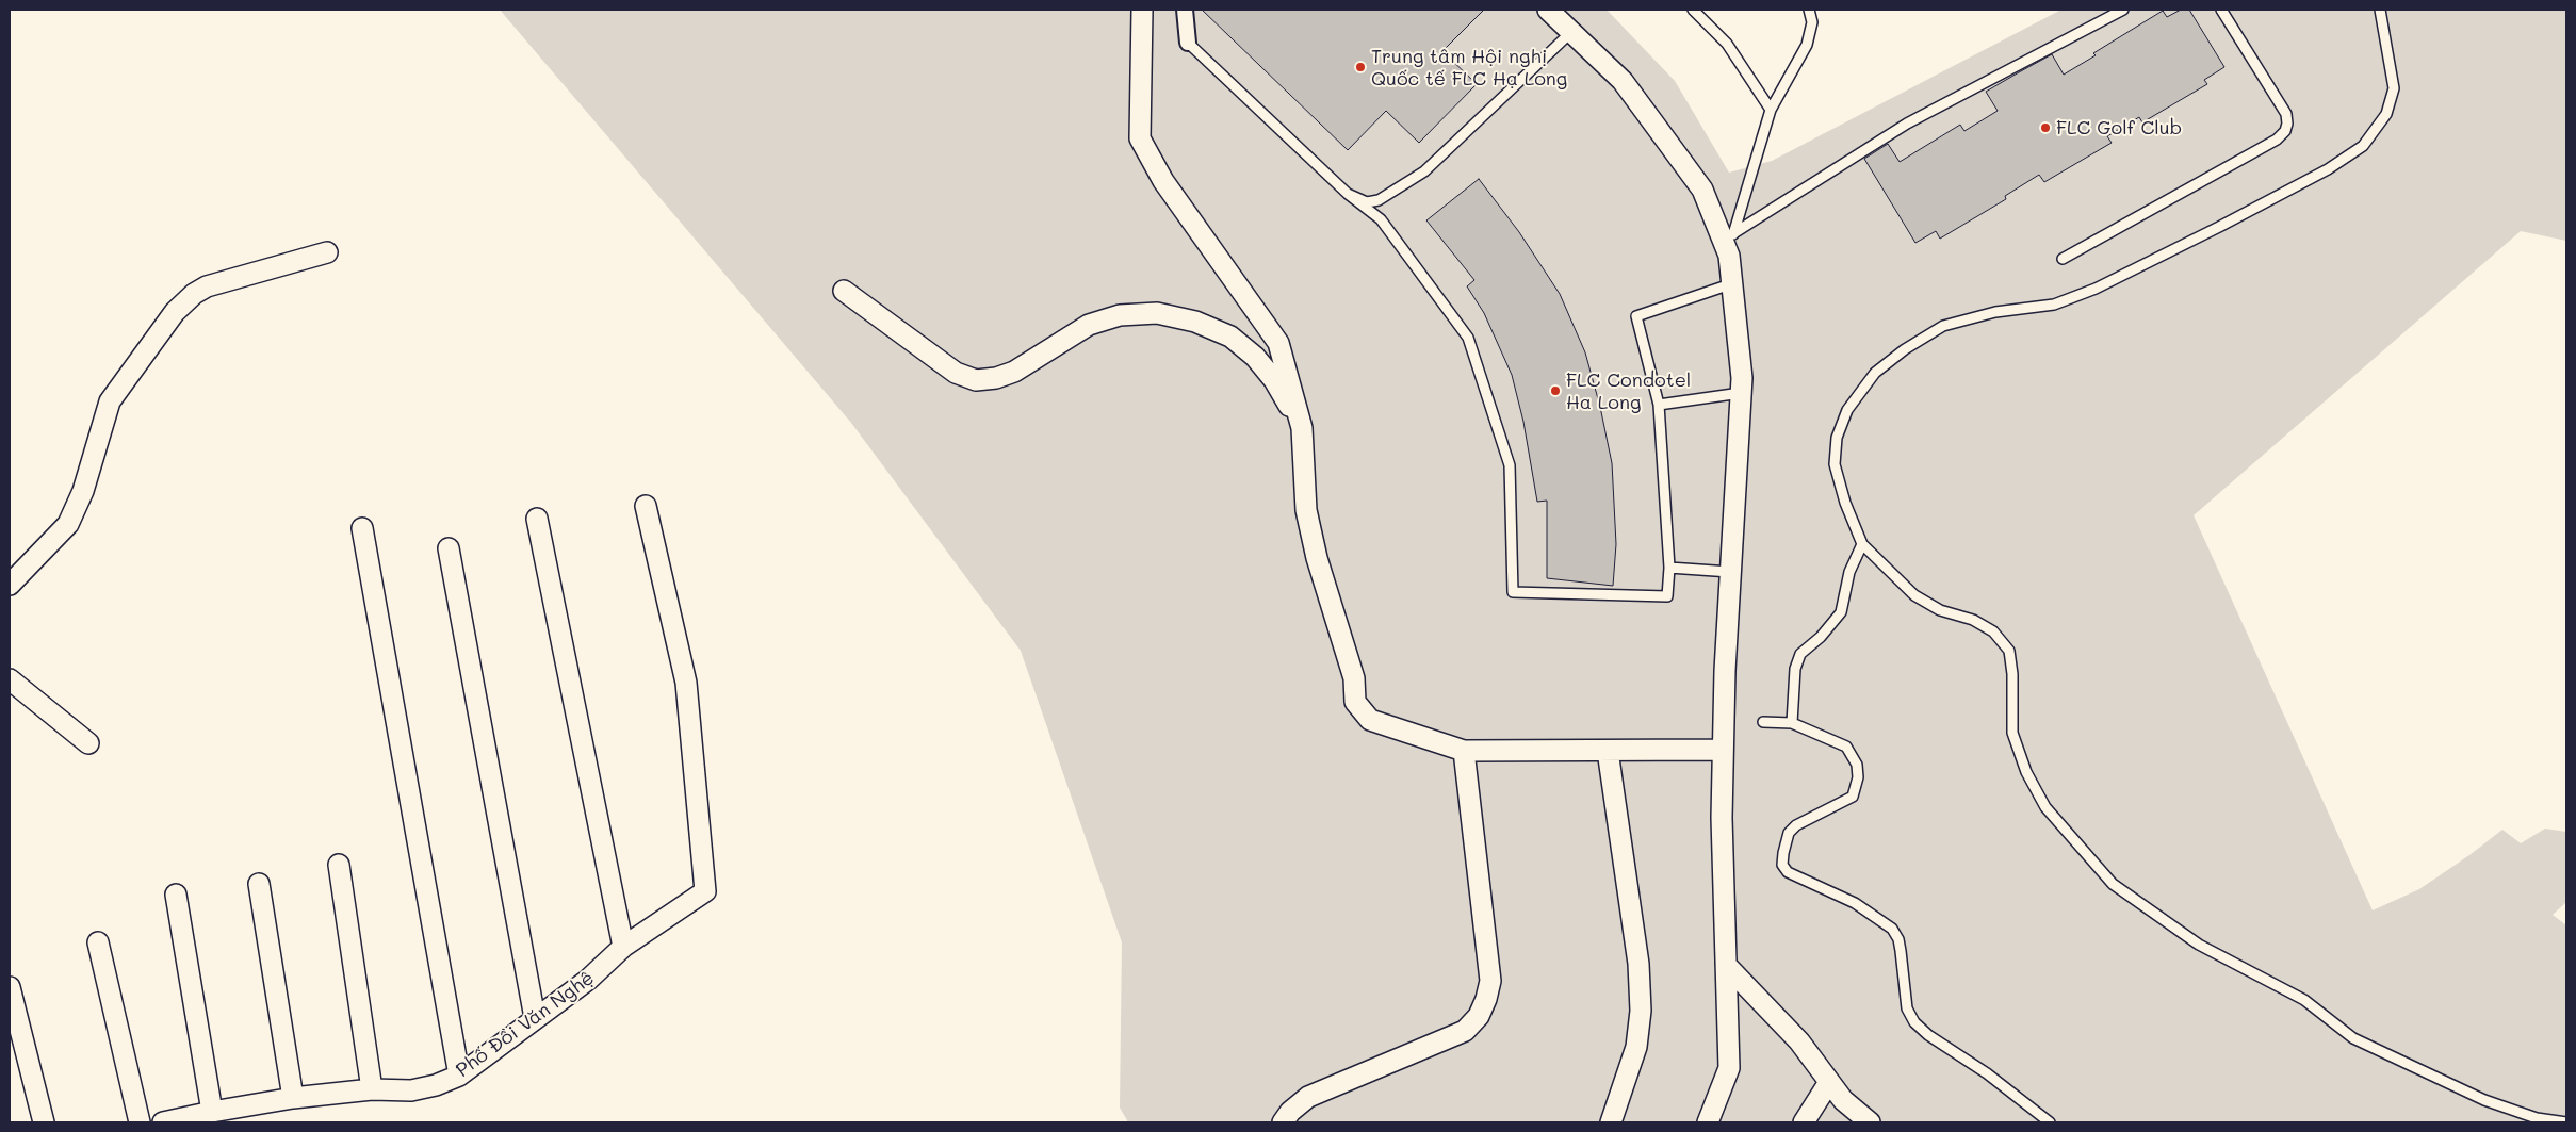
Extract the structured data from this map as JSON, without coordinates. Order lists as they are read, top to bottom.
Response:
{
  "streets": {
    "street": ["Phố Đồi Văn Nghệ"]
  },
  "places": ["Trung tâm Hội nghị Quốc tế FLC Hạ Long", "FLC Golf Club", "FLC Condotel Ha Long"]
}
